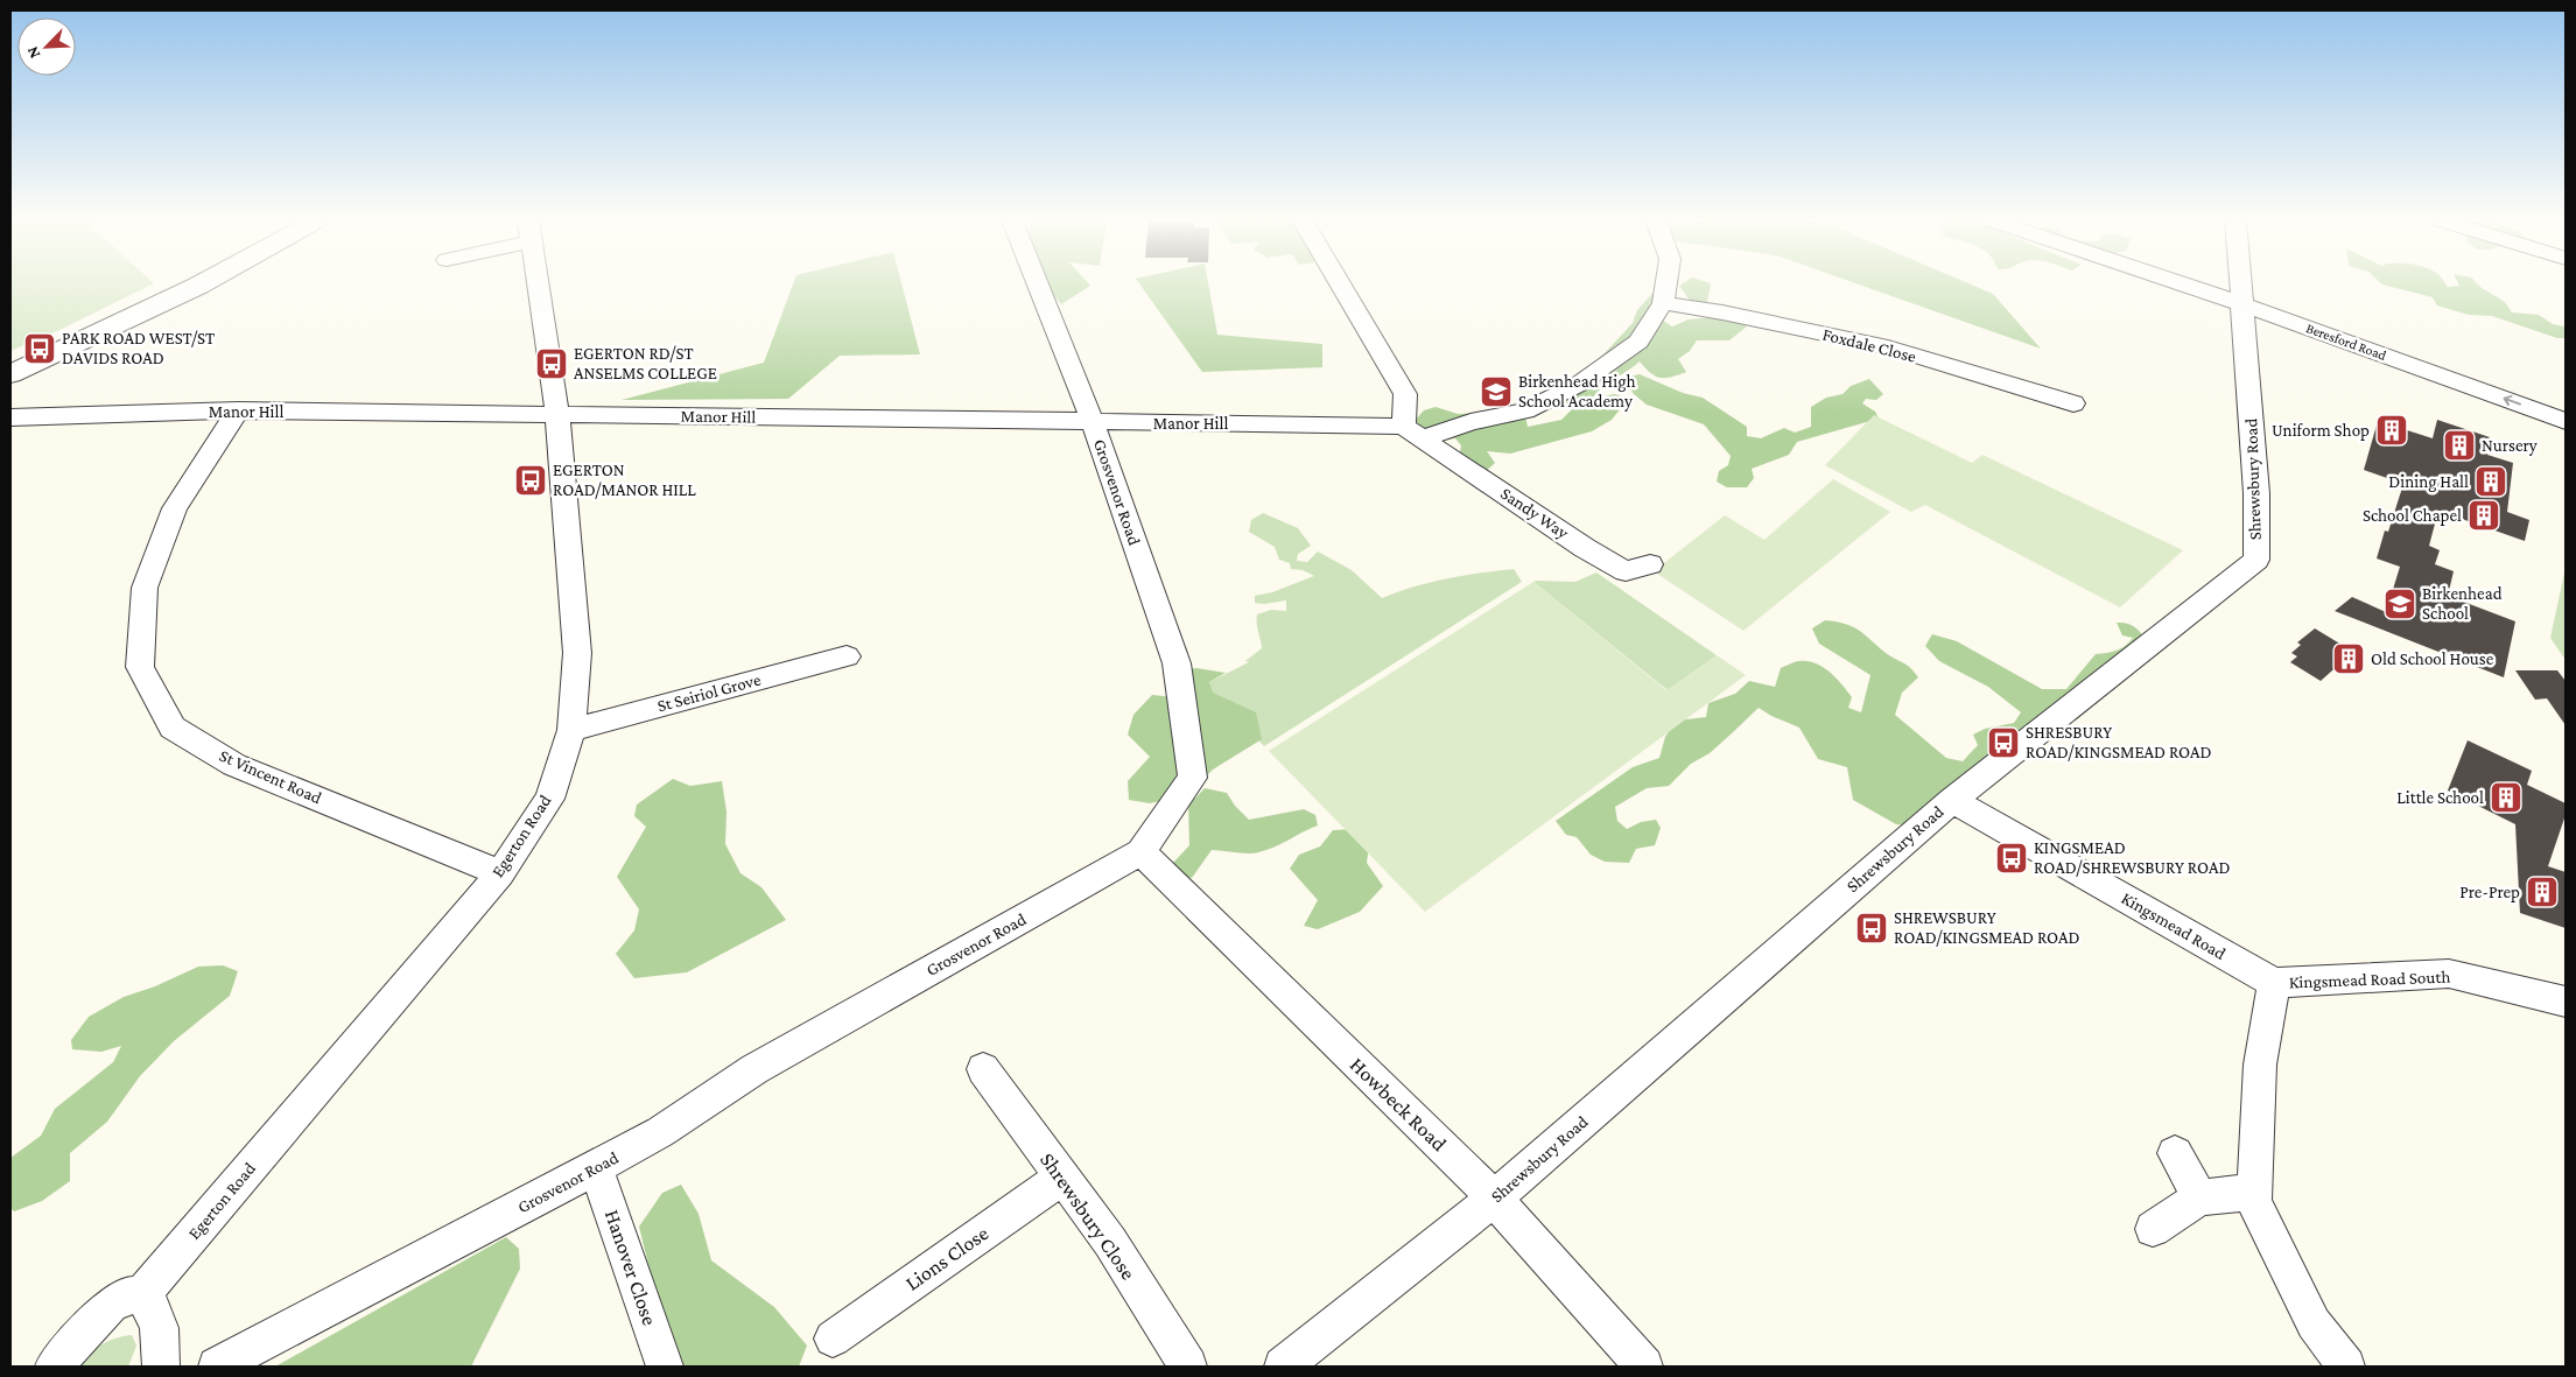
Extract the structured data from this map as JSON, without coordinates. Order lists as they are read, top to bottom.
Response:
{
  "streets": {
    "street": [
      "Beresford Road",
      "Foxdale Close",
      "Manor Hill",
      "Shrewsbury Road",
      "Grosvenor Road",
      "Sandy Way",
      "St Seiriol Grove",
      "St Vincent Road",
      "Egerton Road",
      "Kingsmead Road",
      "Kingsmead Road South",
      "Howbeck Road",
      "Shrewsbury Close",
      "Lions Close",
      "Hanover Close"
    ]
  },
  "crossings": [
    ["Beresford Road", "Shrewsbury Road"],
    ["Manor Hill", "Grosvenor Road"],
    ["Manor Hill", "Sandy Way"],
    ["Manor Hill", "St Vincent Road"],
    ["Manor Hill", "Egerton Road"],
    ["Shrewsbury Road", "Kingsmead Road"],
    ["Shrewsbury Road", "Howbeck Road"],
    ["Grosvenor Road", "Howbeck Road"],
    ["Grosvenor Road", "Hanover Close"],
    ["St Seiriol Grove", "Egerton Road"],
    ["St Vincent Road", "Egerton Road"],
    ["Kingsmead Road", "Kingsmead Road South"],
    ["Shrewsbury Close", "Lions Close"]
  ],
  "one_way": ["Beresford Road"],
  "places": {
    "bus stop": [
      "PARK ROAD WEST/ST DAVIDS ROAD",
      "EGERTON RD/ST ANSELMS COLLEGE",
      "EGERTON ROAD/MANOR HILL",
      "SHRESBURY ROAD/KINGSMEAD ROAD",
      "KINGSMEAD ROAD/SHREWSBURY ROAD",
      "SHREWSBURY ROAD/KINGSMEAD ROAD"
    ],
    "school or university": ["Birkenhead High School Academy", "Birkenhead School"],
    "building": [
      "Uniform Shop",
      "Nursery",
      "Dining Hall",
      "School Chapel",
      "Old School House",
      "Little School",
      "Pre-Prep"
    ]
  },
  "north": "bottom left"
}
